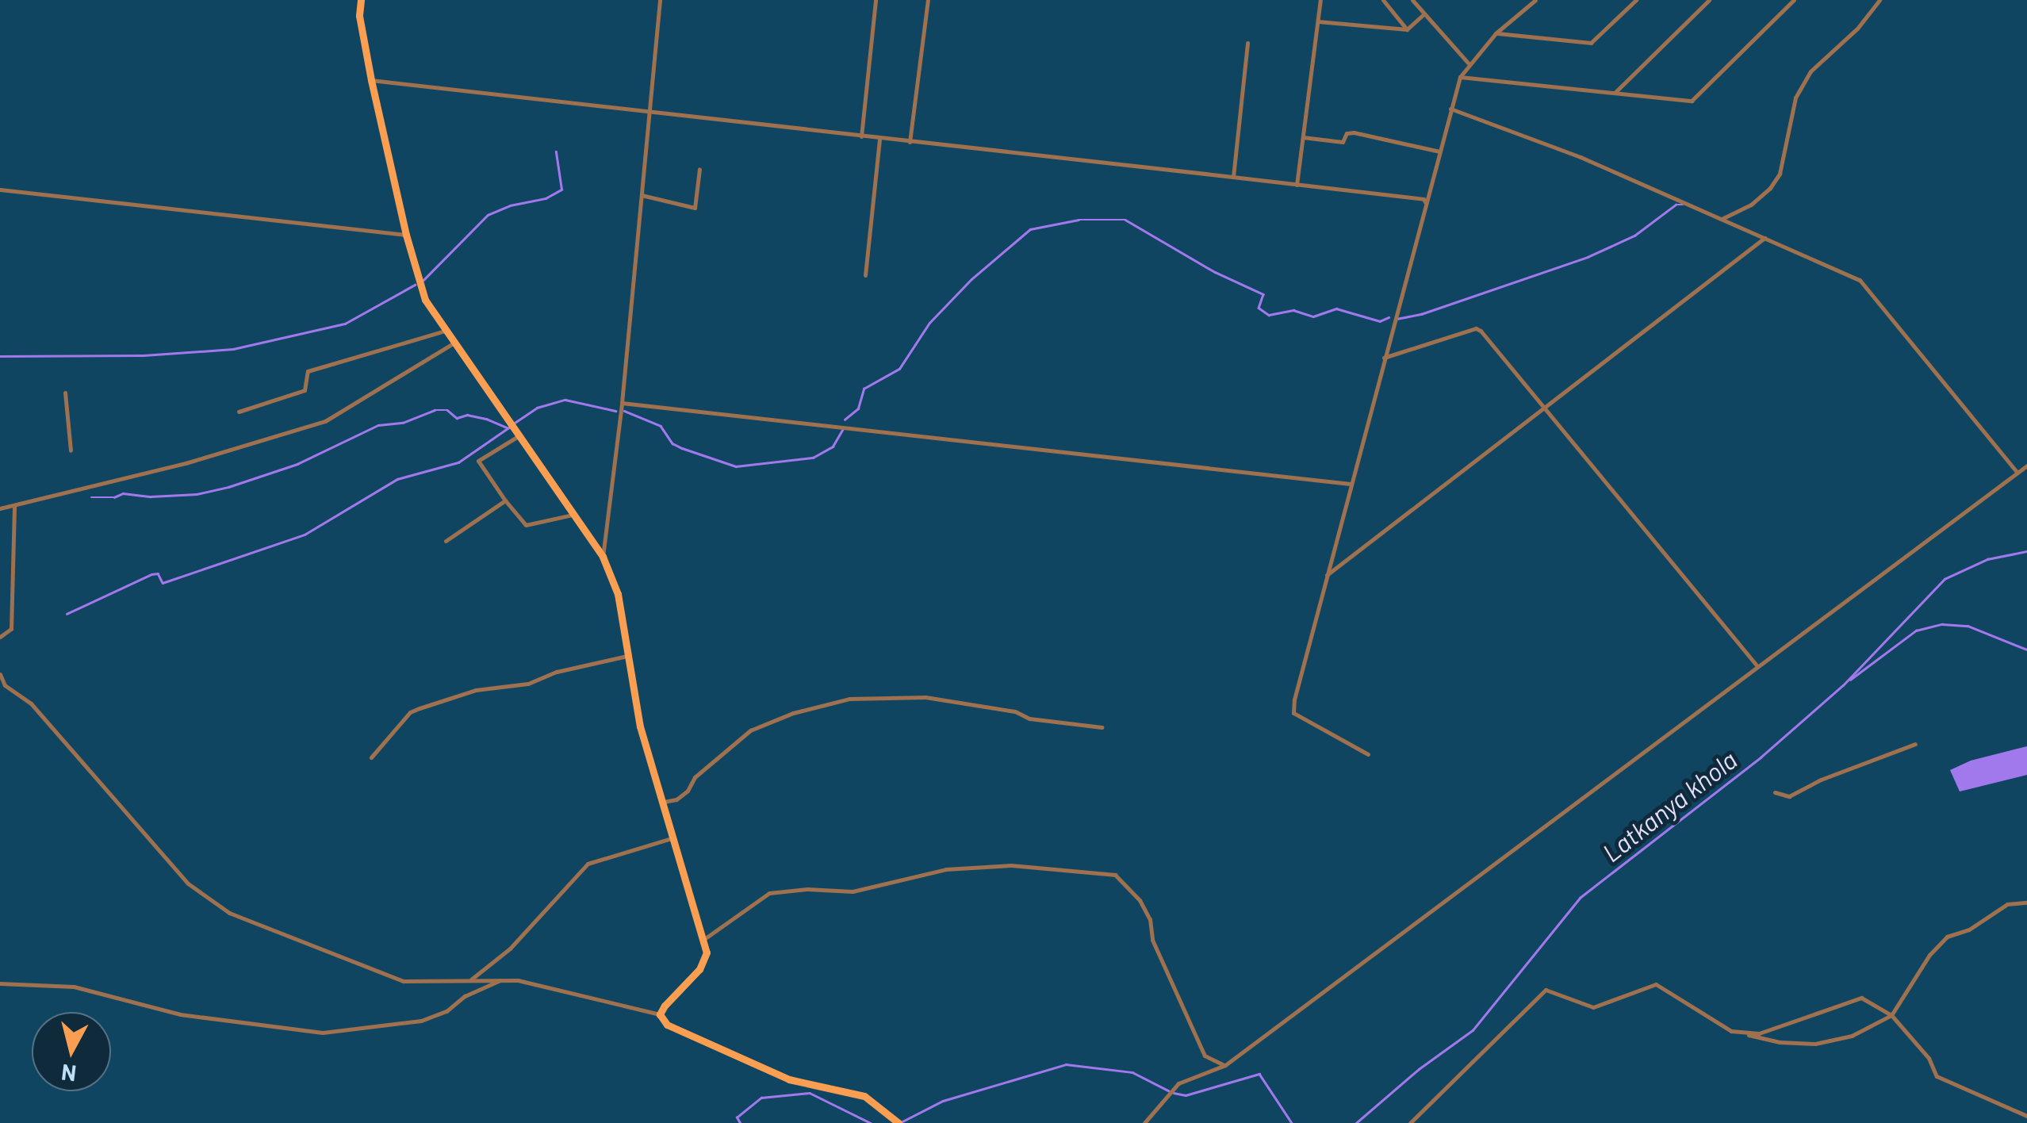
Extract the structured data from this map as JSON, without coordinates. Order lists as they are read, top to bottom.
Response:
{
  "water": ["Latkanya khola"],
  "north": "bottom"
}
